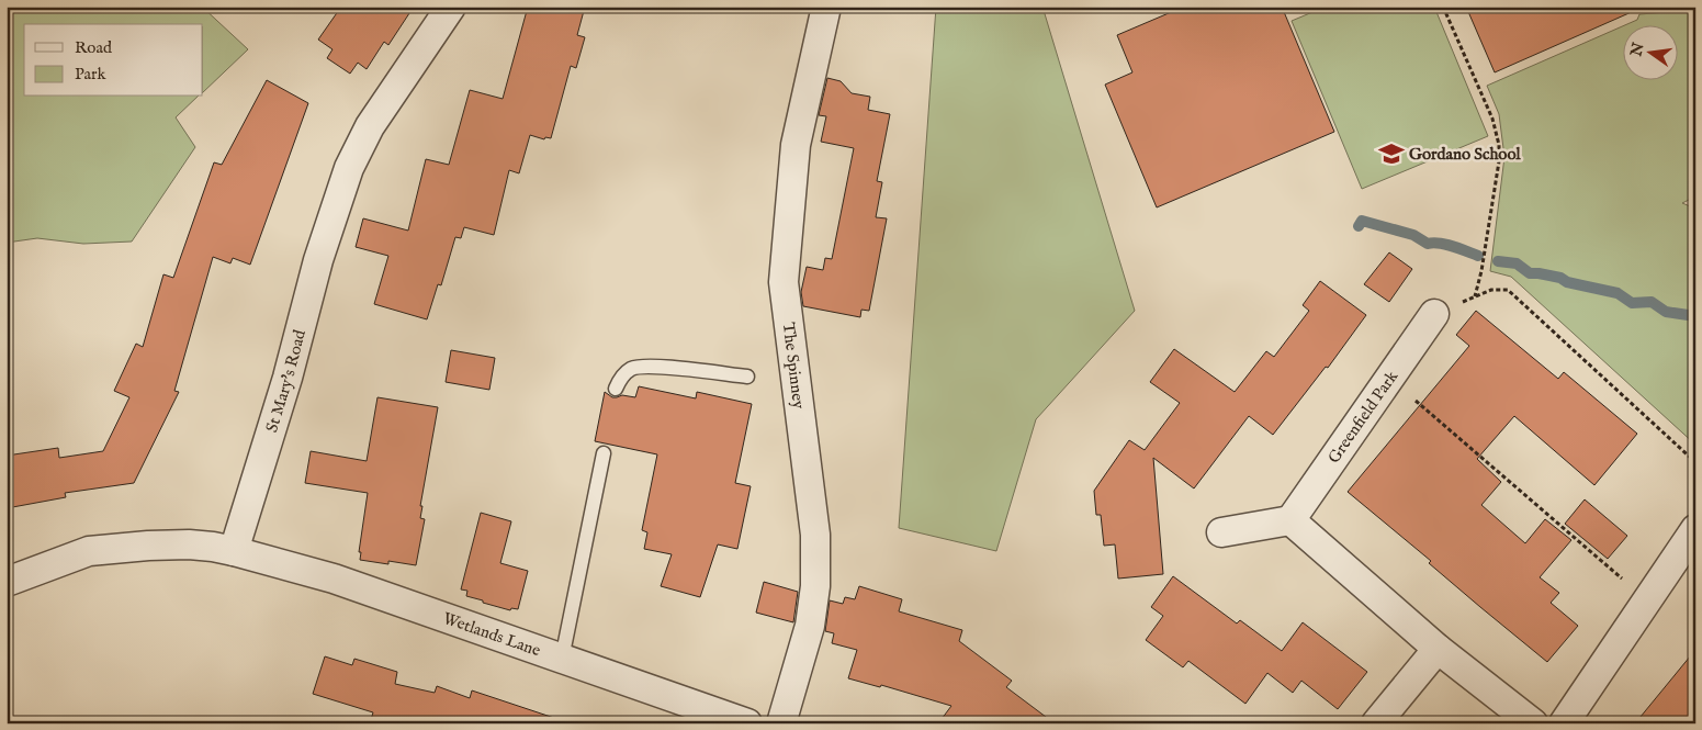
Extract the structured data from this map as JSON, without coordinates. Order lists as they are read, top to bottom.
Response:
{
  "streets": {
    "street": [
      "The Spinney",
      "St Mary's Road",
      "Greenfield Park",
      "Wetlands Lane"
    ]
  },
  "crossings": [
    ["St Mary's Road", "Wetlands Lane"]
  ],
  "places": {
    "school or university": ["Gordano School"]
  },
  "legend": ["Road", "Park"],
  "north": "left"
}
